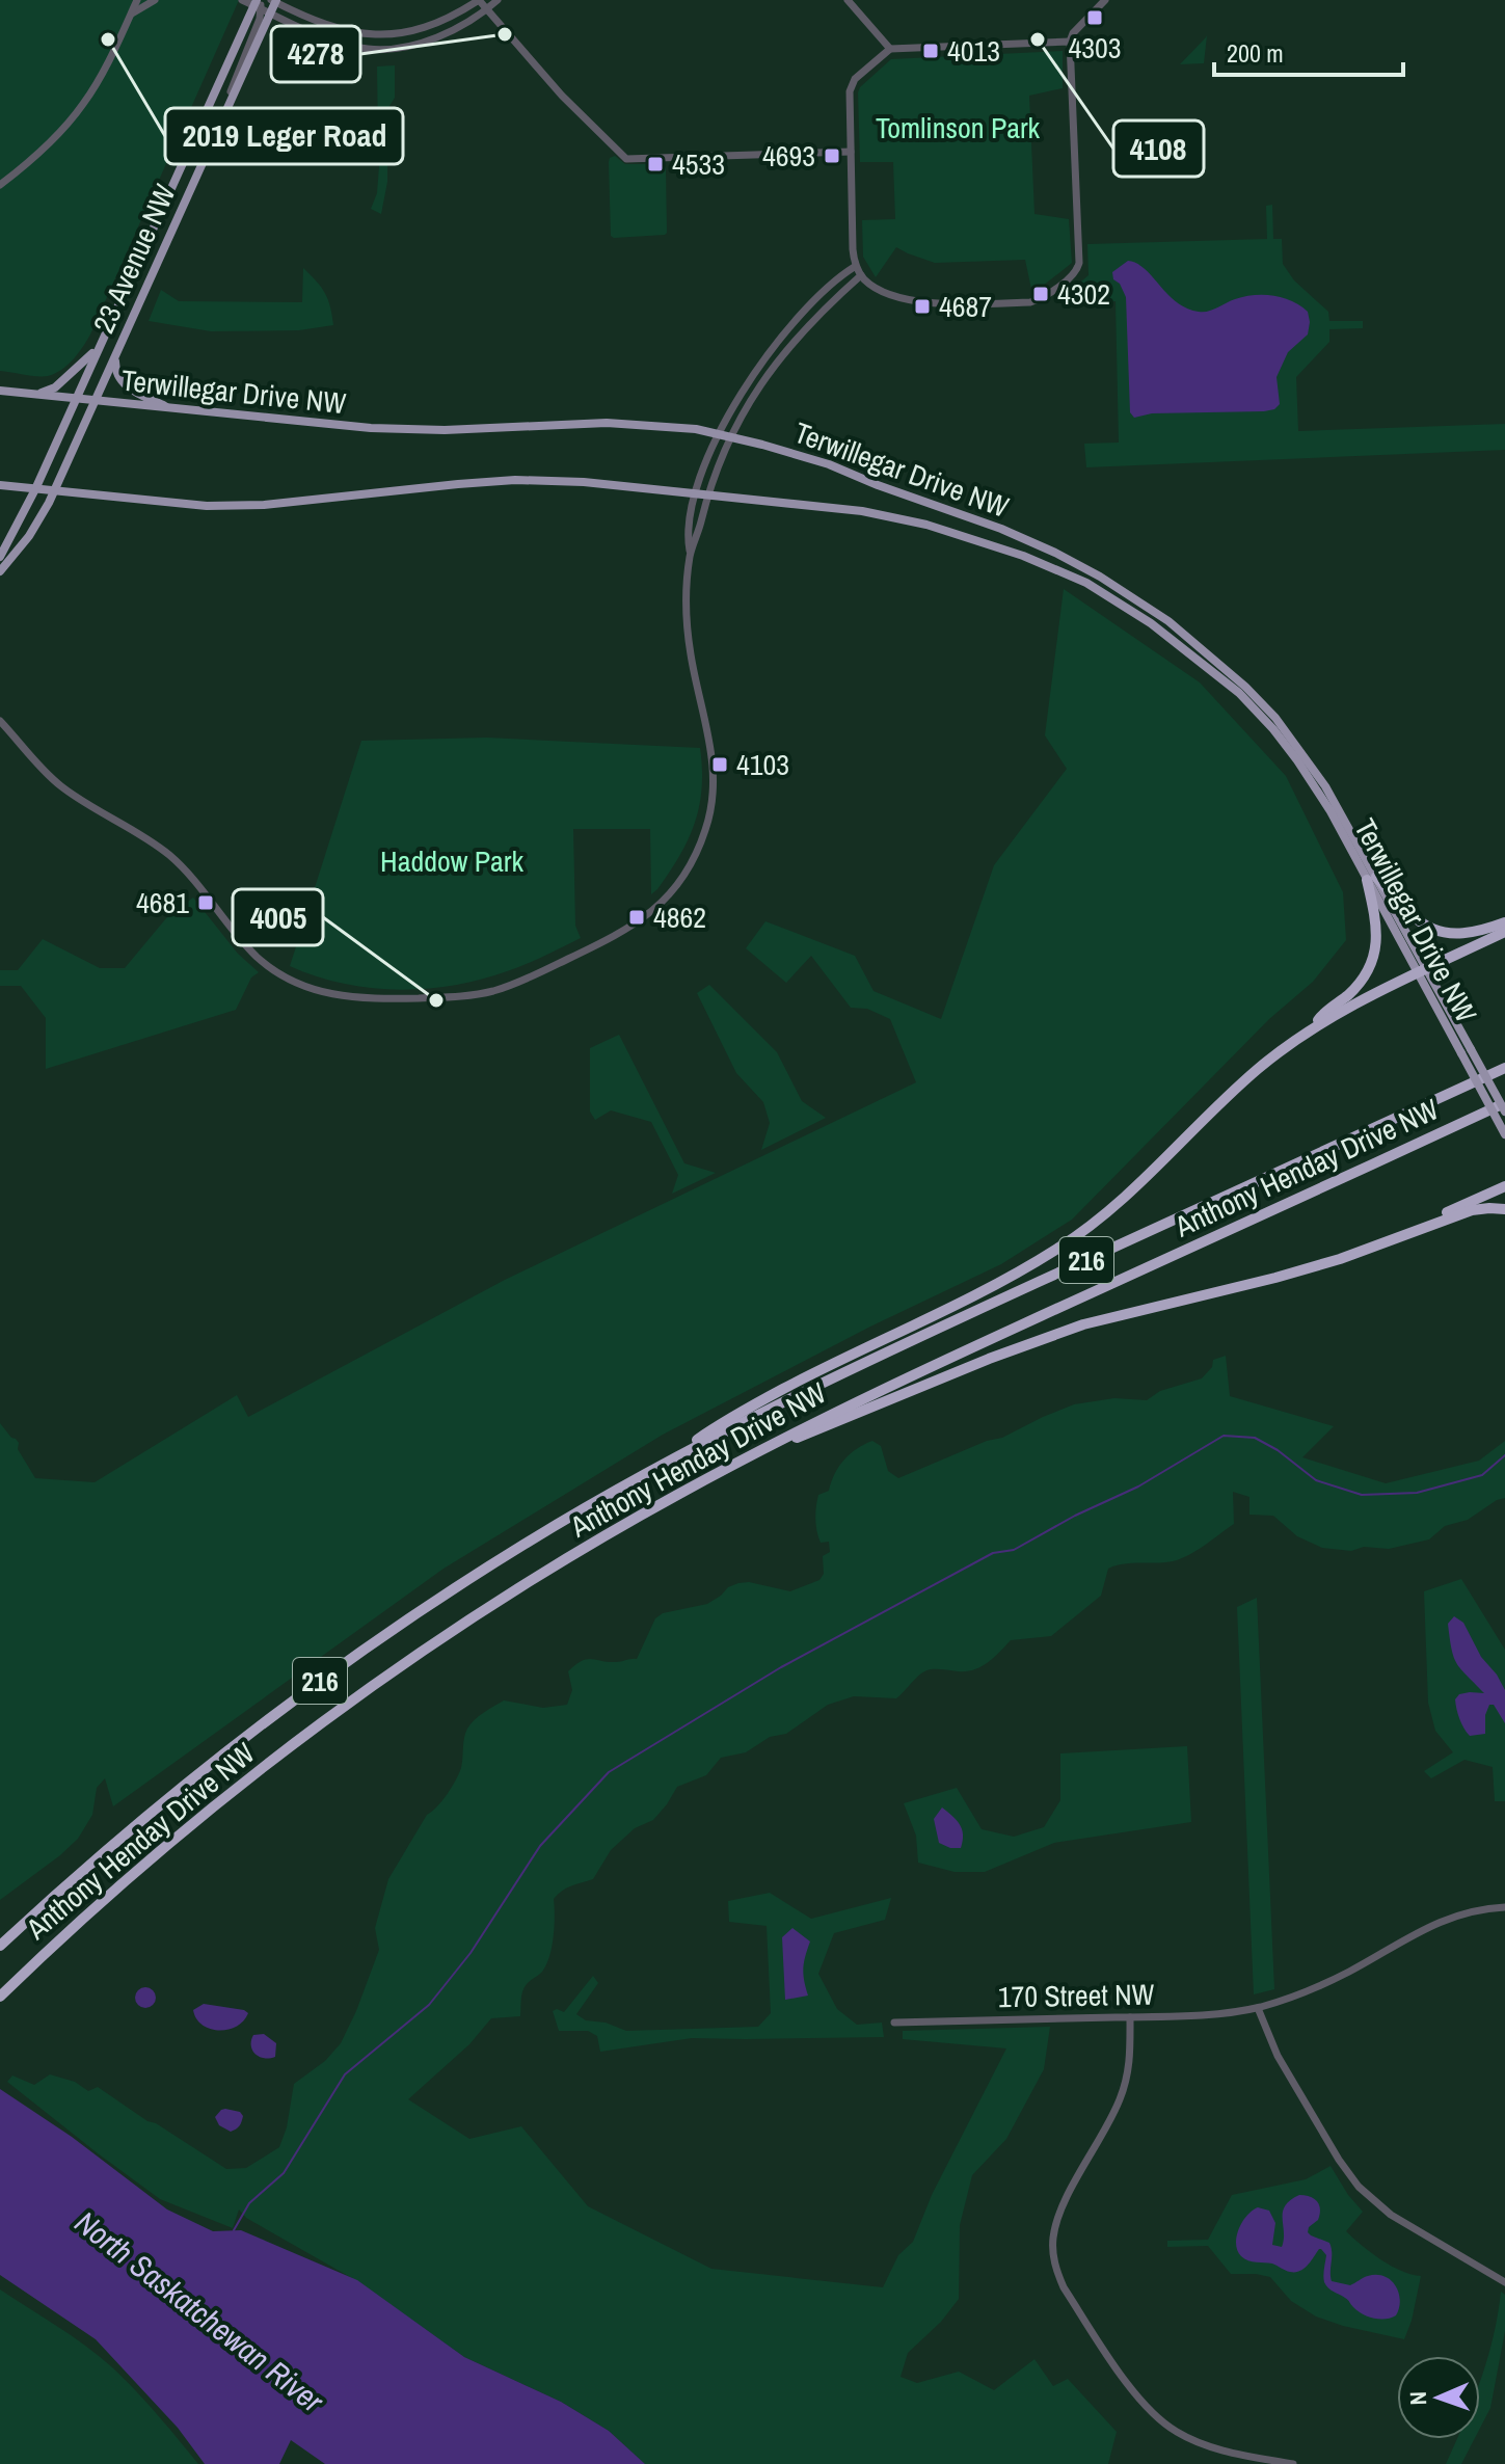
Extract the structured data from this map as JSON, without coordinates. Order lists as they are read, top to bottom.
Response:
{
  "streets": {
    "highway": ["Anthony Henday Drive NW", "216"],
    "main road": ["23 Avenue NW", "Terwillegar Drive NW"],
    "street": ["170 Street NW"]
  },
  "crossings": [
    ["23 Avenue NW", "Terwillegar Drive NW"]
  ],
  "water": ["North Saskatchewan River"],
  "parks": ["Tomlinson Park", "Haddow Park"],
  "places": {
    "transit": [
      "4303",
      "4013",
      "4693",
      "4533",
      "4302",
      "4687",
      "4103",
      "4681",
      "4862"
    ],
    "other": [
      "4278",
      "2019 Leger Road",
      "4108",
      "4005"
    ]
  },
  "scale_bar": "200 m",
  "north": "left"
}
